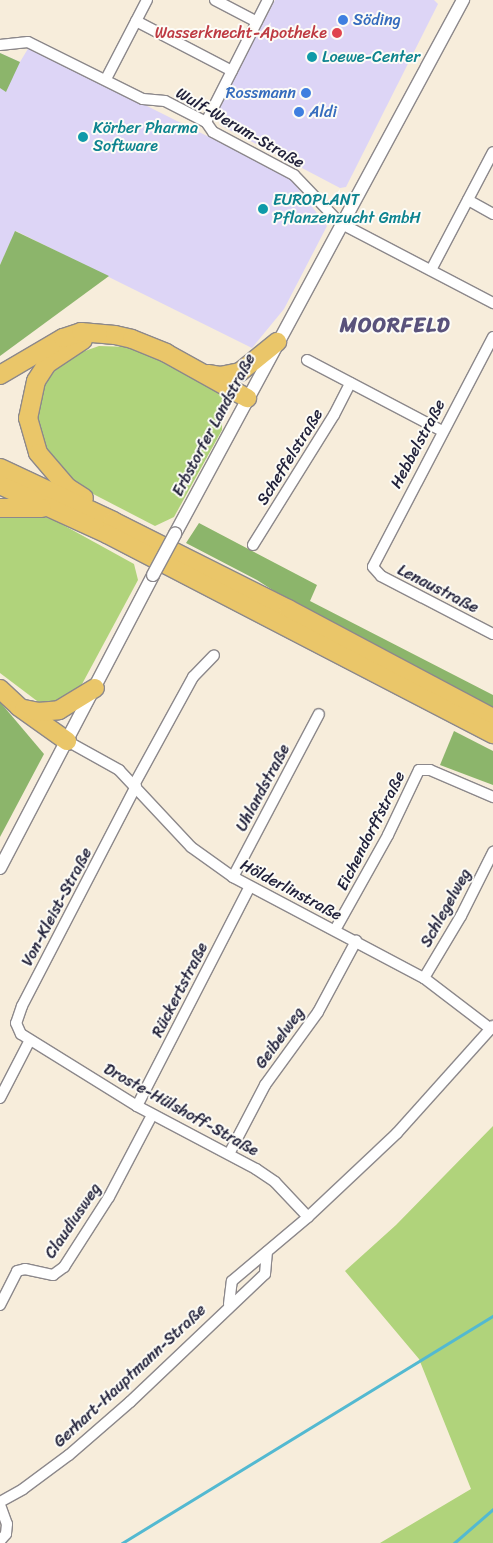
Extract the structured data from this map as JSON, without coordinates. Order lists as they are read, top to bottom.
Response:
{
  "streets": {
    "street": [
      "Wulf-Werum-Straße",
      "Erbstorfer Landstraße",
      "Hebbelstraße",
      "Scheffelstraße",
      "Lenaustraße",
      "Uhlandstraße",
      "Eichendorffstraße",
      "Hölderlinstraße",
      "Von-Kleist-Straße",
      "Schlegelweg",
      "Rückertstraße",
      "Geibelweg",
      "Droste-Hülshoff-Straße",
      "Claudiusweg",
      "Gerhart-Hauptmann-Straße"
    ]
  },
  "crossings": [
    ["Wulf-Werum-Straße", "Erbstorfer Landstraße"],
    ["Erbstorfer Landstraße", "Hölderlinstraße"],
    ["Hebbelstraße", "Lenaustraße"],
    ["Uhlandstraße", "Hölderlinstraße"],
    ["Eichendorffstraße", "Hölderlinstraße"],
    ["Hölderlinstraße", "Von-Kleist-Straße"],
    ["Hölderlinstraße", "Schlegelweg"],
    ["Hölderlinstraße", "Rückertstraße"],
    ["Hölderlinstraße", "Geibelweg"],
    ["Hölderlinstraße", "Gerhart-Hauptmann-Straße"],
    ["Von-Kleist-Straße", "Droste-Hülshoff-Straße"],
    ["Rückertstraße", "Droste-Hülshoff-Straße"],
    ["Geibelweg", "Droste-Hülshoff-Straße"],
    ["Droste-Hülshoff-Straße", "Claudiusweg"],
    ["Droste-Hülshoff-Straße", "Gerhart-Hauptmann-Straße"]
  ],
  "districts": ["MOORFELD"],
  "places": [
    "Söding",
    "Wasserknecht-Apotheke",
    "Loewe-Center",
    "Rossmann",
    "Aldi",
    "Körber Pharma Software",
    "EUROPLANT Pflanzenzucht GmbH"
  ]
}
